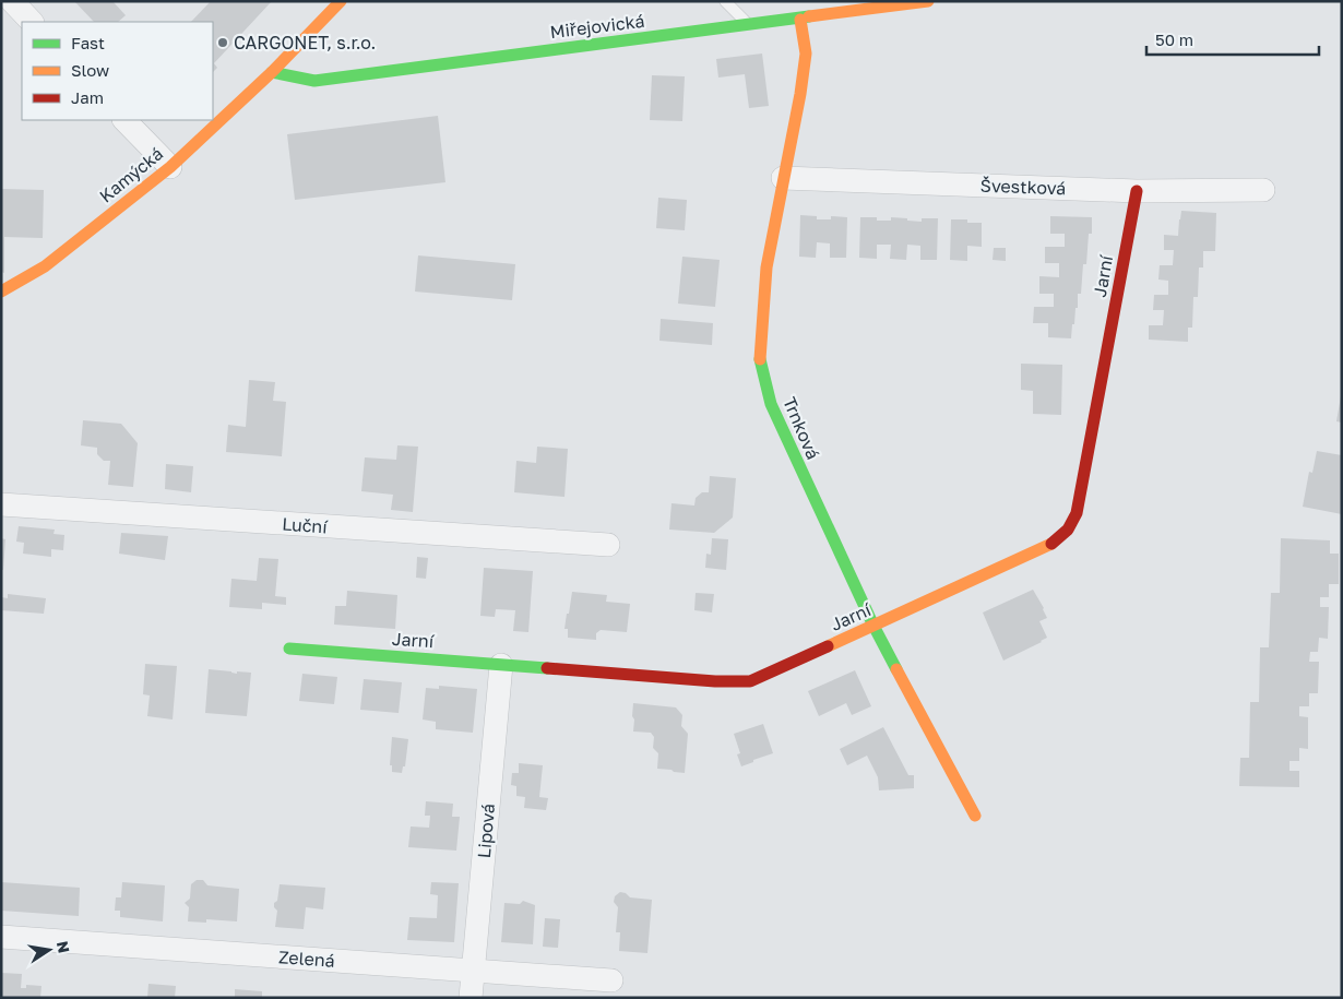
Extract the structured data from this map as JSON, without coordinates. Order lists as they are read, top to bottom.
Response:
{
  "streets": {
    "street": [
      "Miřejovická",
      "Kamýcká",
      "Švestková",
      "Jarní",
      "Trnková",
      "Luční",
      "Lipová",
      "Zelená"
    ]
  },
  "crossings": [
    ["Miřejovická", "Kamýcká"],
    ["Miřejovická", "Trnková"],
    ["Švestková", "Jarní"],
    ["Švestková", "Trnková"],
    ["Jarní", "Trnková"],
    ["Jarní", "Lipová"],
    ["Lipová", "Zelená"]
  ],
  "places": ["CARGONET, s.r.o."],
  "legend": ["Fast", "Slow", "Jam"],
  "scale_bar": "50 m",
  "north": "right"
}
